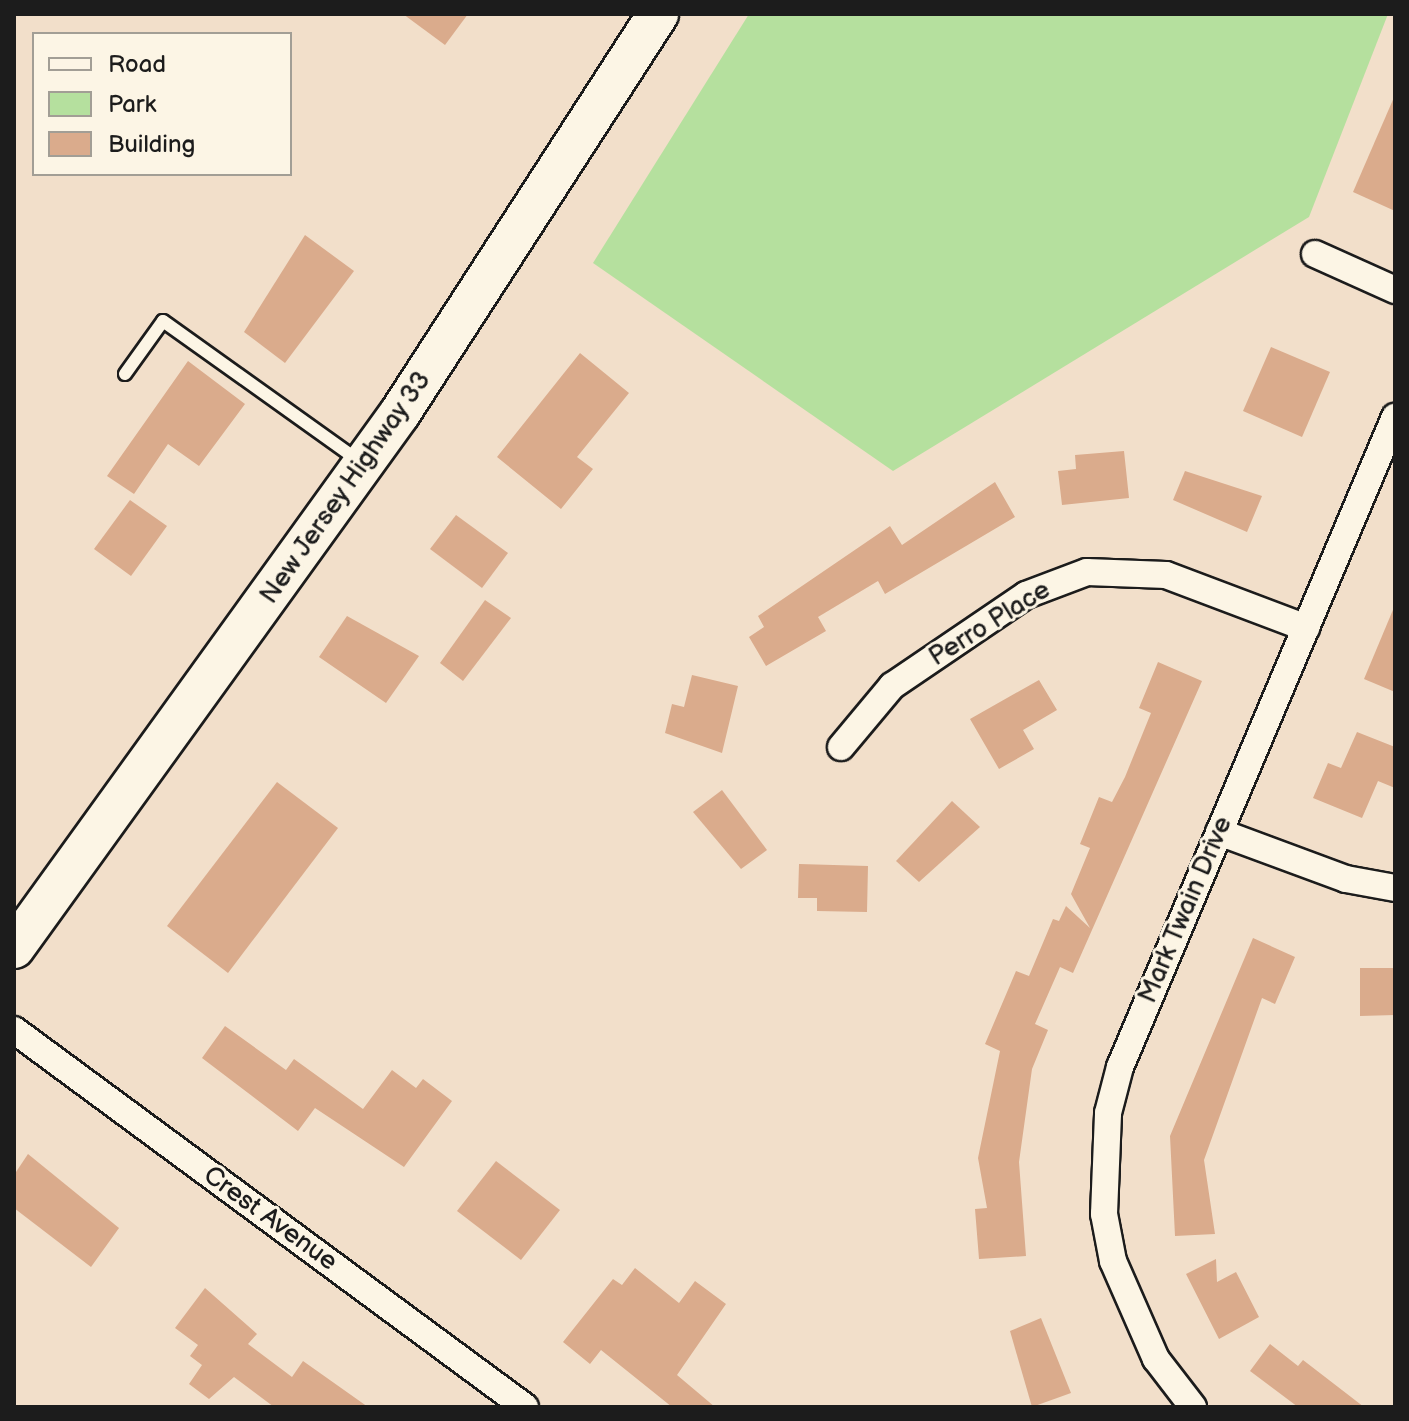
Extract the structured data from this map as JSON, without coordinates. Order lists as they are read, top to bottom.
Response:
{
  "streets": {
    "main road": ["New Jersey Highway 33"],
    "street": ["Perro Place", "Mark Twain Drive", "Crest Avenue"]
  },
  "crossings": [
    ["Perro Place", "Mark Twain Drive"]
  ],
  "legend": ["Road", "Park", "Building"]
}
